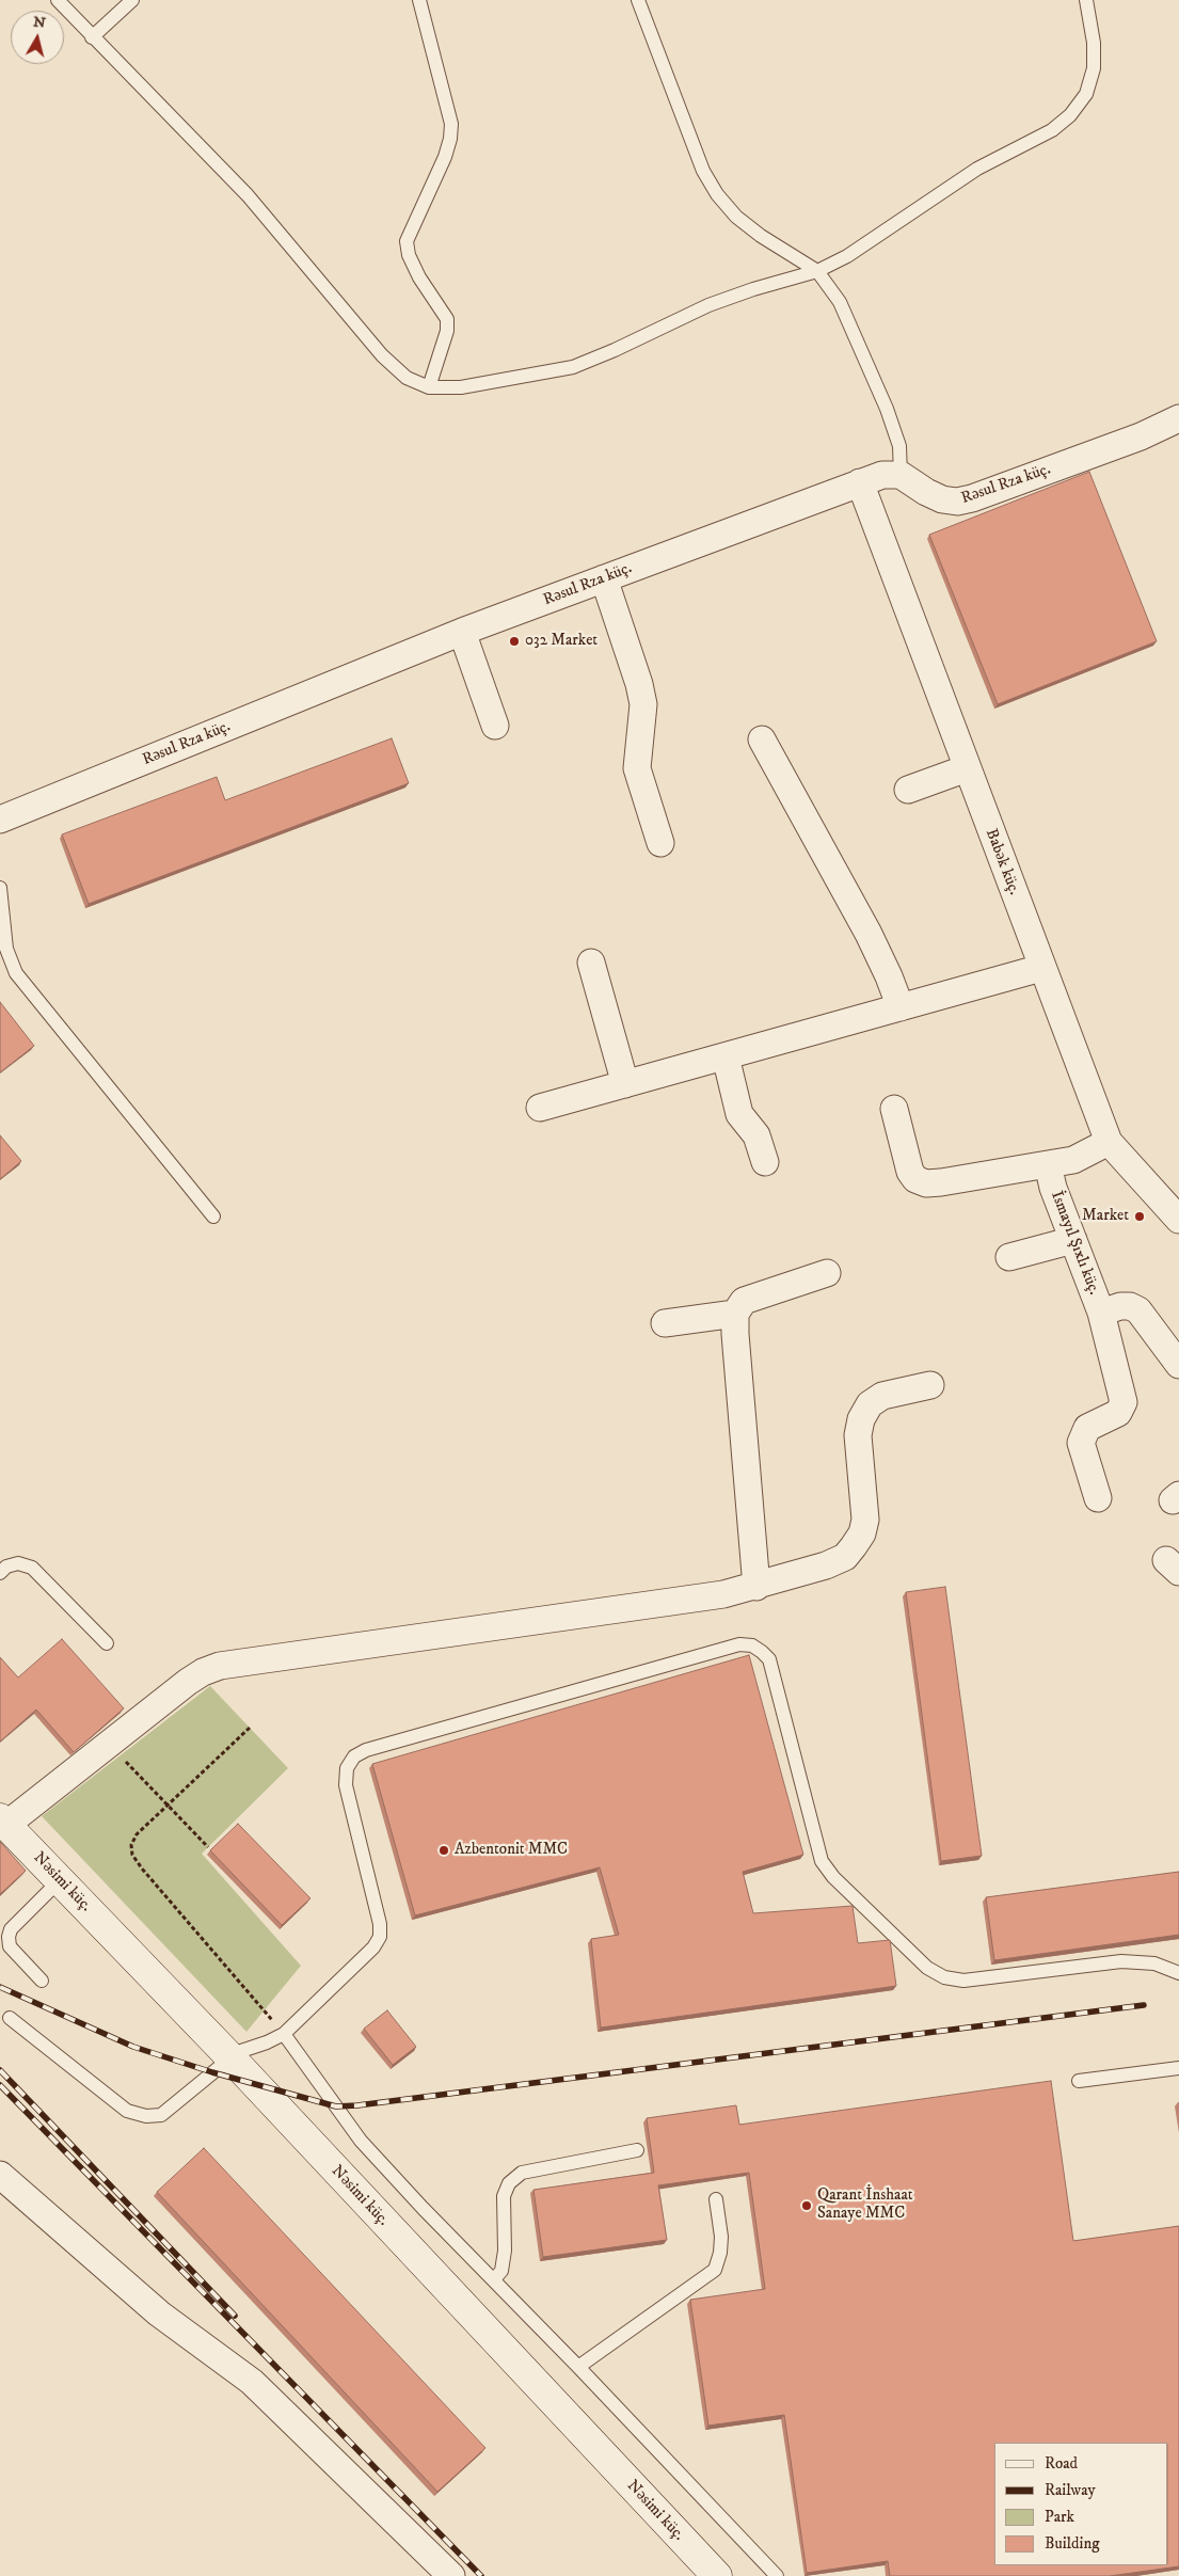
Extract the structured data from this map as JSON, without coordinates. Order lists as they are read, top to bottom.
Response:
{
  "streets": {
    "street": [
      "Rəsul Rza küç.",
      "Babək küç.",
      "İsmayıl Şıxlı küç.",
      "Nəsimi küç."
    ]
  },
  "crossings": [
    ["Rəsul Rza küç.", "Babək küç."]
  ],
  "places": [
    "032 Market",
    "Market",
    "Azbentonit MMC",
    "Qarant İnshaat Sanaye MMC"
  ],
  "legend": [
    "Road",
    "Railway",
    "Park",
    "Building"
  ],
  "north": "top"
}
